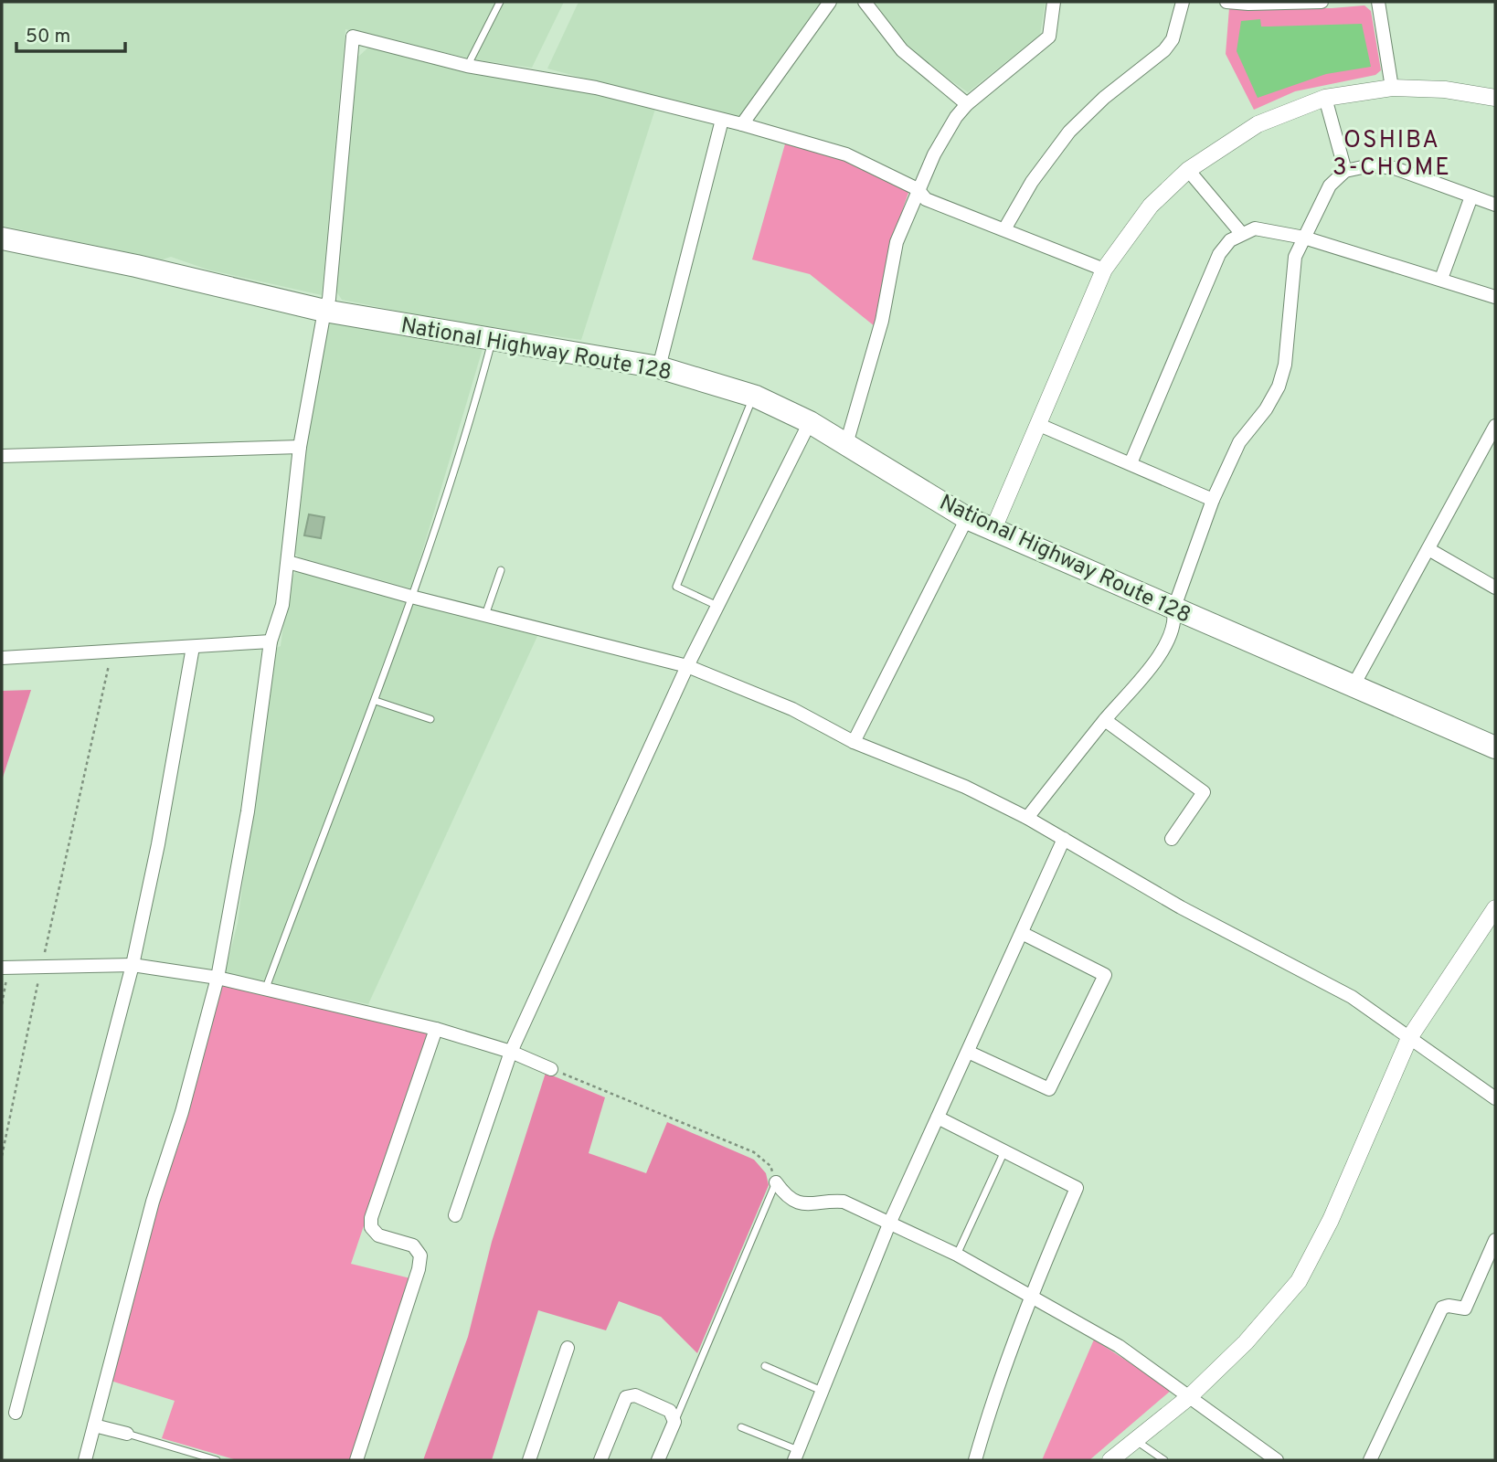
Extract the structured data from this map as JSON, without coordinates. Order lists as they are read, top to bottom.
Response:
{
  "streets": {
    "highway": ["National Highway Route 128"]
  },
  "districts": ["OSHIBA 3-CHOME"],
  "scale_bar": "50 m"
}
